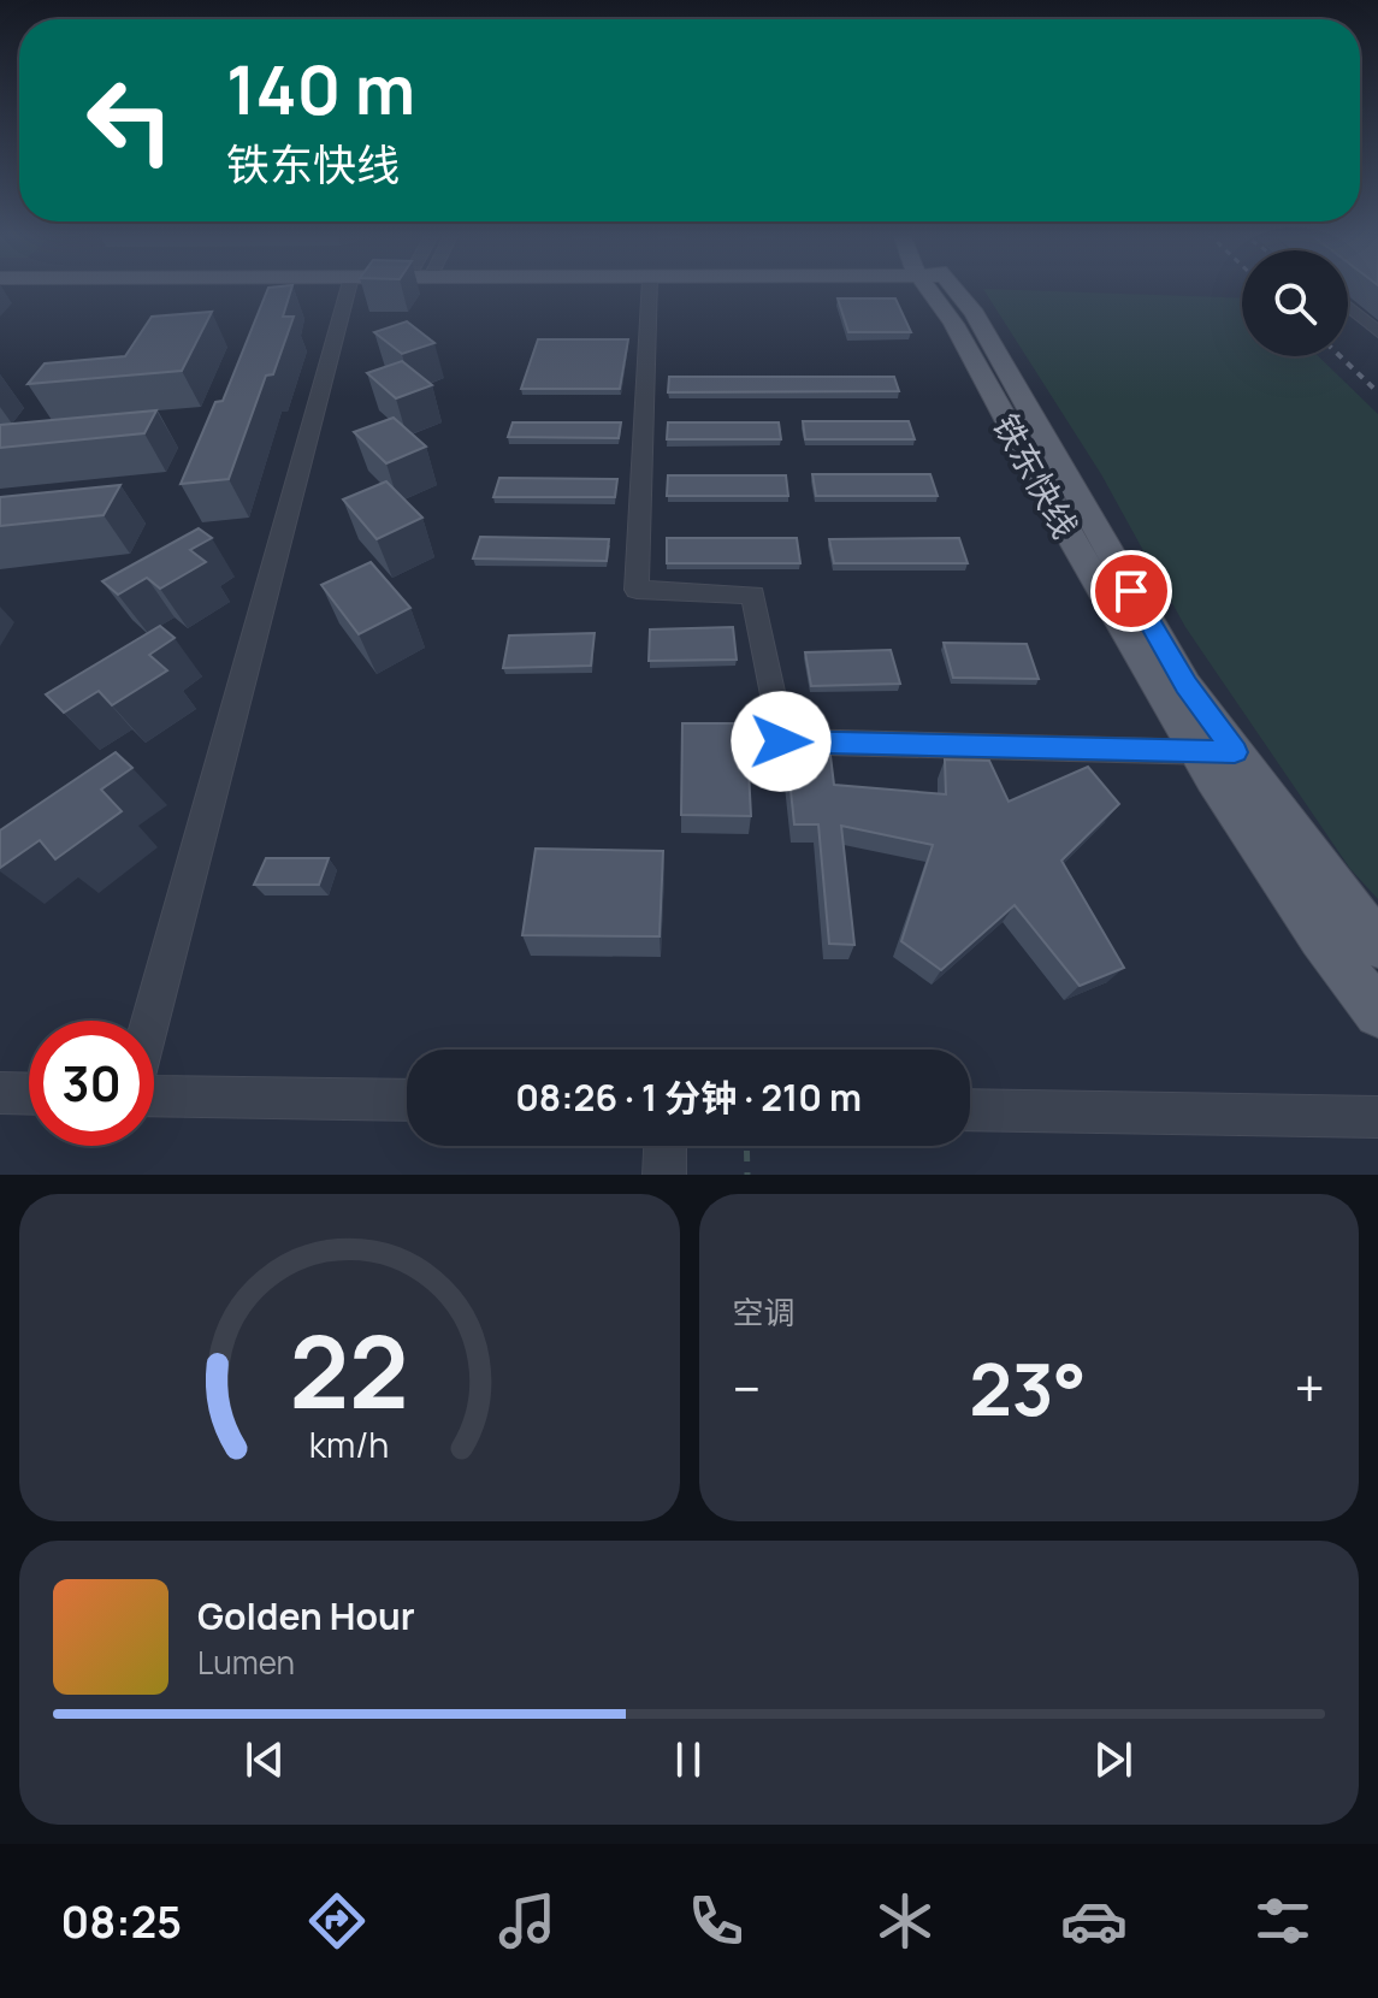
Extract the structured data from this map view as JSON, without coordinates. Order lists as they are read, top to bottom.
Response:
{
  "streets": {
    "main road": ["铁东快线"]
  },
  "page": {
    "turn": ["140 m", "铁东快线"],
    "limit": "30",
    "trip": "08:26 · 1 分钟 · 210 m",
    "tile": "空调",
    "heat": ["−", "23°", "+"],
    "song": ["Golden Hour", "Lumen"],
    "tabs": "08:25",
    "gauge": ["22", "km/h"]
  }
}
